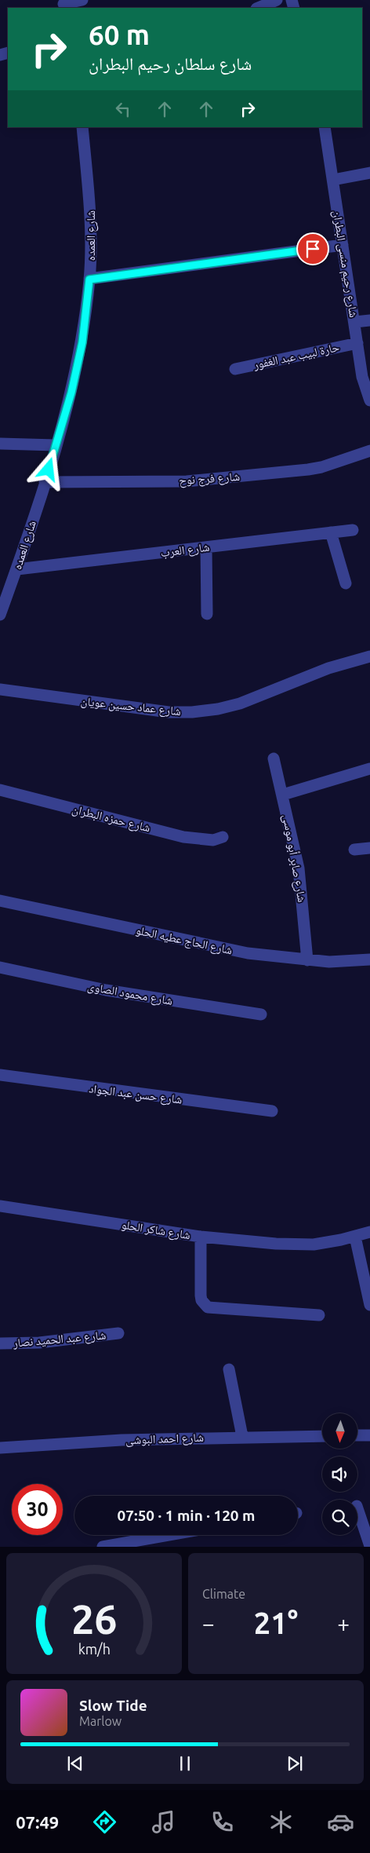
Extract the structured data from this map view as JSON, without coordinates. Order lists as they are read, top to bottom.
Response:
{
  "streets": {
    "street": [
      "شارع العمده",
      "شارع رحيم منسى البطران",
      "حارة لبيب عبد الغفور",
      "شارع فرج نوح",
      "شارع العرب",
      "شارع عماد حسين عويان",
      "شارع حمزه البطران",
      "شارع صابر أبو موسى",
      "شارع الحاج عطيه الحلو",
      "شارع محمود الصاوى",
      "شارع حسن عبد الجواد",
      "شارع شاكر الحلو",
      "شارع عبد الحميد نصار",
      "شارع احمد البوشى"
    ]
  },
  "crossings": [
    ["شارع العمده", "شارع فرج نوح"],
    ["شارع العمده", "شارع العرب"],
    ["شارع رحيم منسى البطران", "حارة لبيب عبد الغفور"],
    ["شارع صابر أبو موسى", "شارع الحاج عطيه الحلو"]
  ],
  "north": "bottom",
  "page": {
    "turn": ["60 m", "شارع سلطان رحيم البطران"],
    "limit": "30",
    "trip": "07:50 · 1 min · 120 m",
    "tile": "Climate",
    "heat": ["−", "21°", "+"],
    "song": ["Slow Tide", "Marlow"],
    "tabs": "07:49",
    "gauge": ["26", "km/h"]
  }
}
